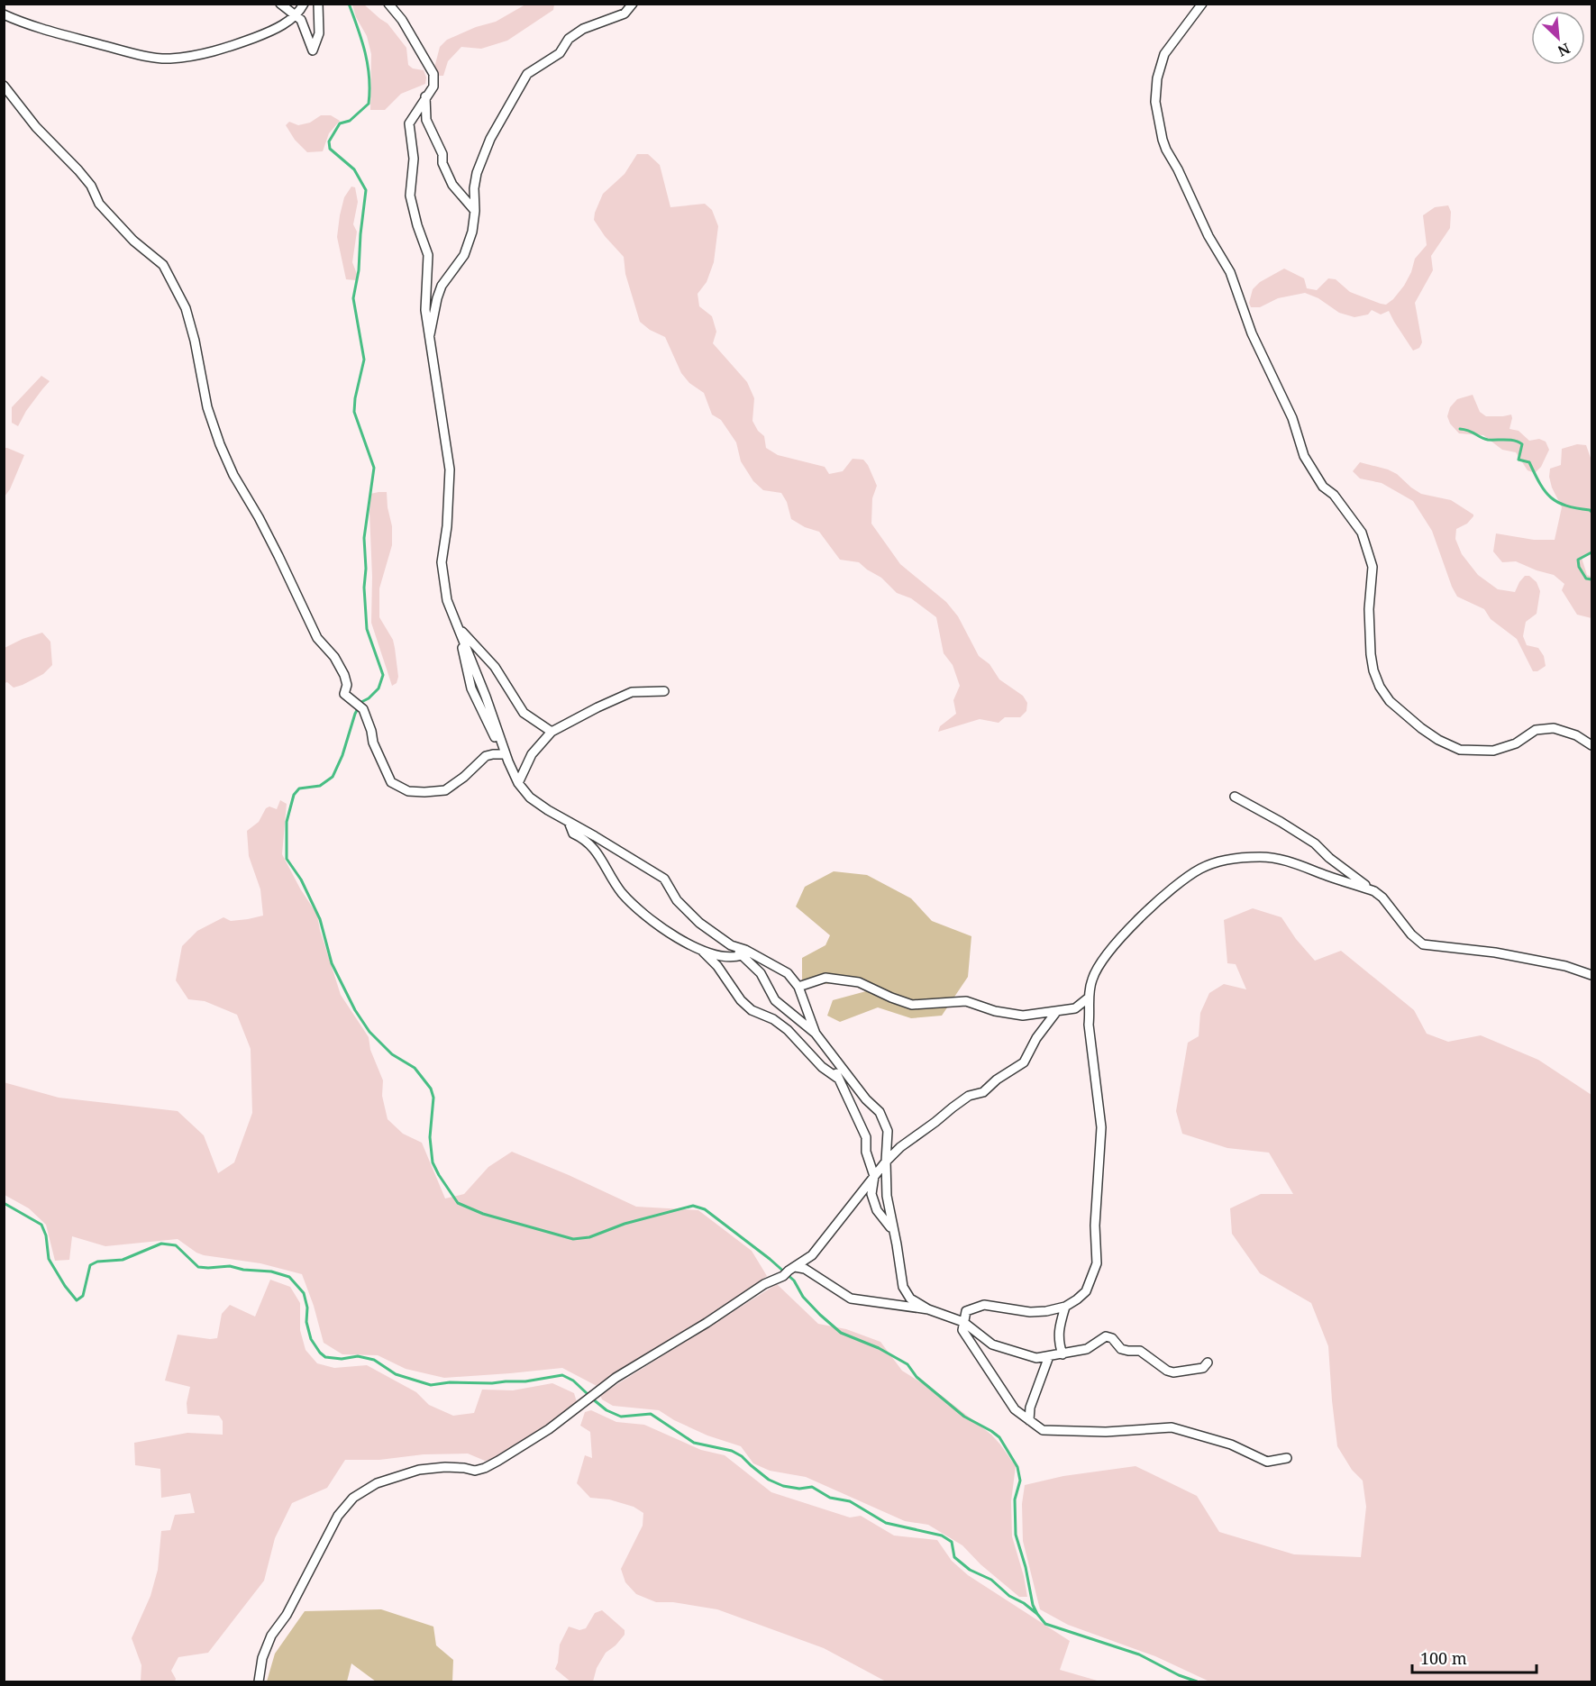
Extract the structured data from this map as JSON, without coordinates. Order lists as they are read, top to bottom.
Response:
{
  "scale_bar": "100 m",
  "north": "bottom right"
}
